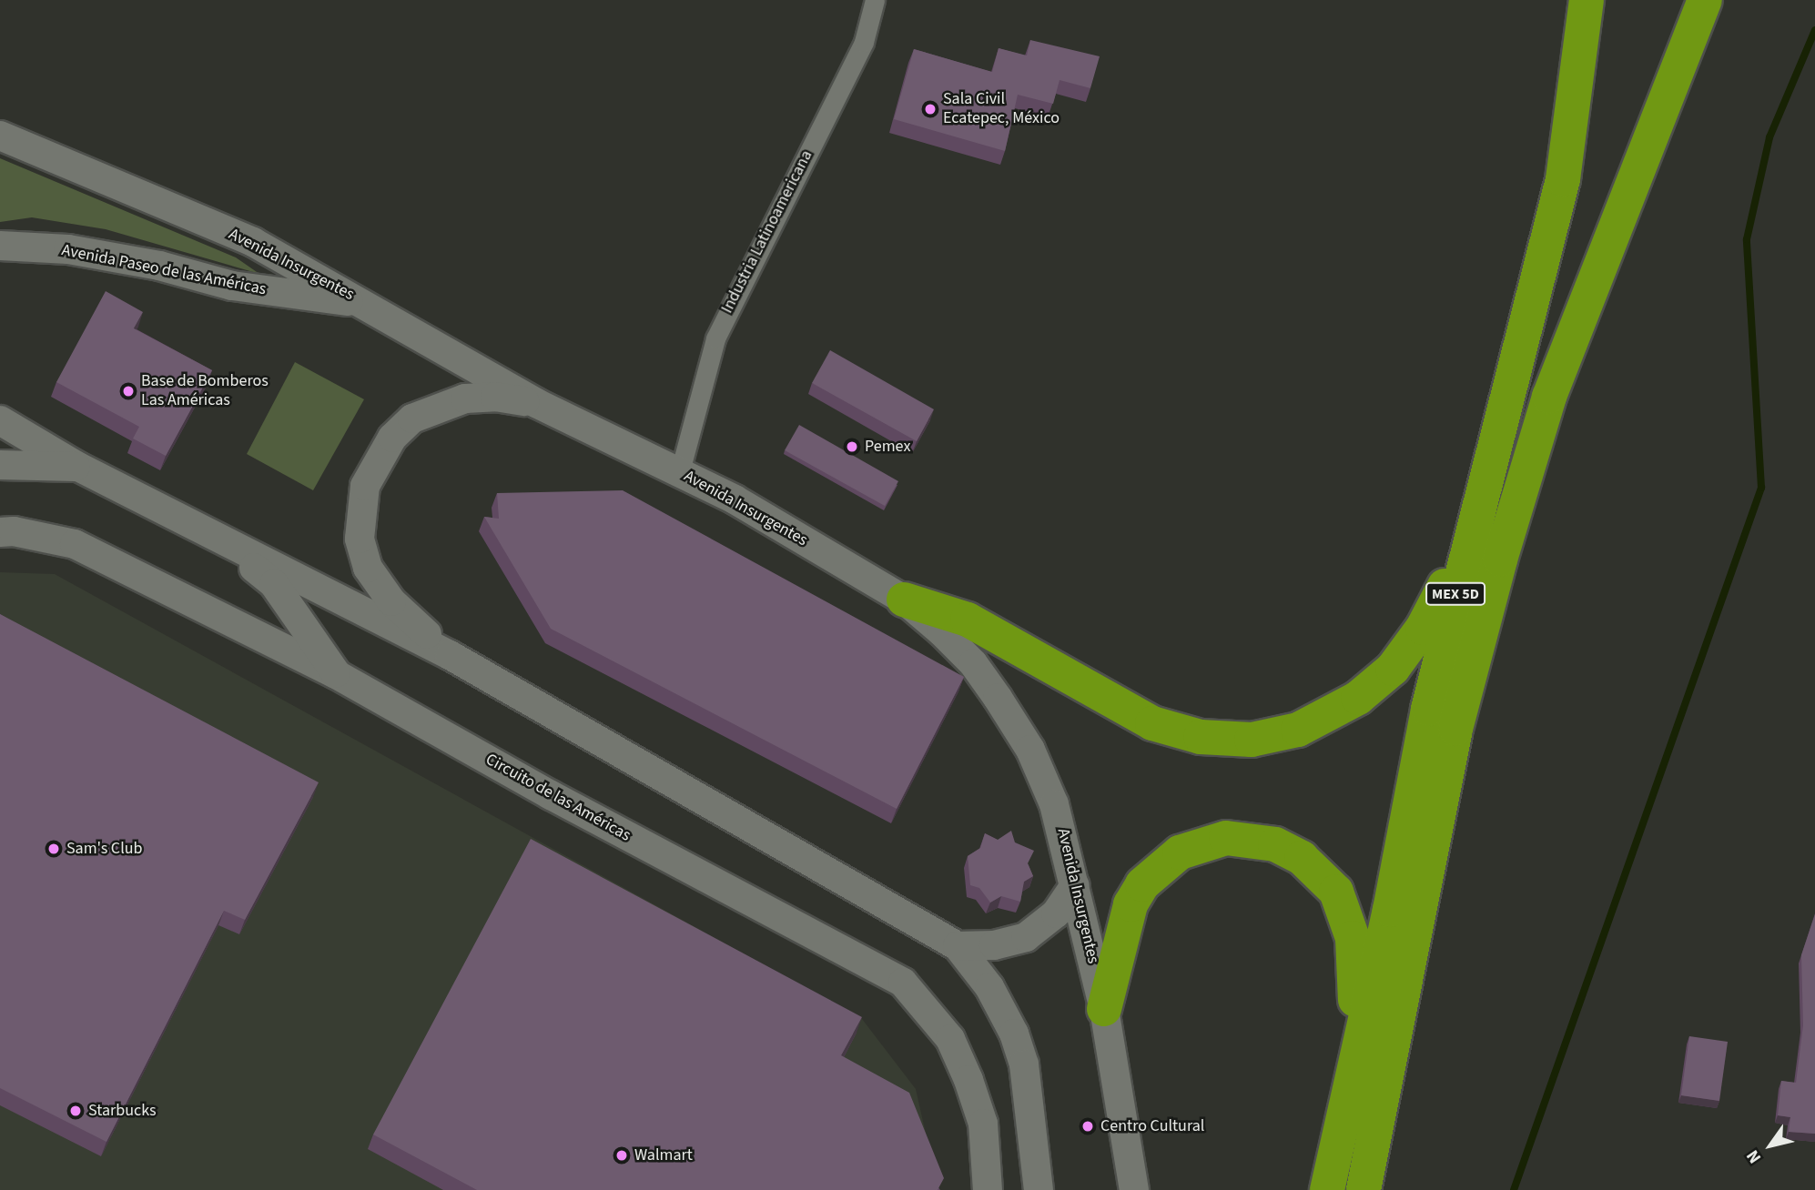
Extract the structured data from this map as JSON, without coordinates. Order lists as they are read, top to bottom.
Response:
{
  "streets": {
    "highway": ["MEX 5D"],
    "main road": ["Avenida Insurgentes", "Avenida Paseo de las Américas", "Circuito de las Américas"],
    "street": ["Industria Latinoamericana"]
  },
  "crossings": [
    ["Industria Latinoamericana", "Avenida Insurgentes"],
    ["Avenida Insurgentes", "Avenida Paseo de las Américas"]
  ],
  "places": [
    "Sala Civil Ecatepec, México",
    "Base de Bomberos Las Américas",
    "Pemex",
    "Sam's Club",
    "Starbucks",
    "Centro Cultural",
    "Walmart"
  ],
  "north": "bottom left"
}
